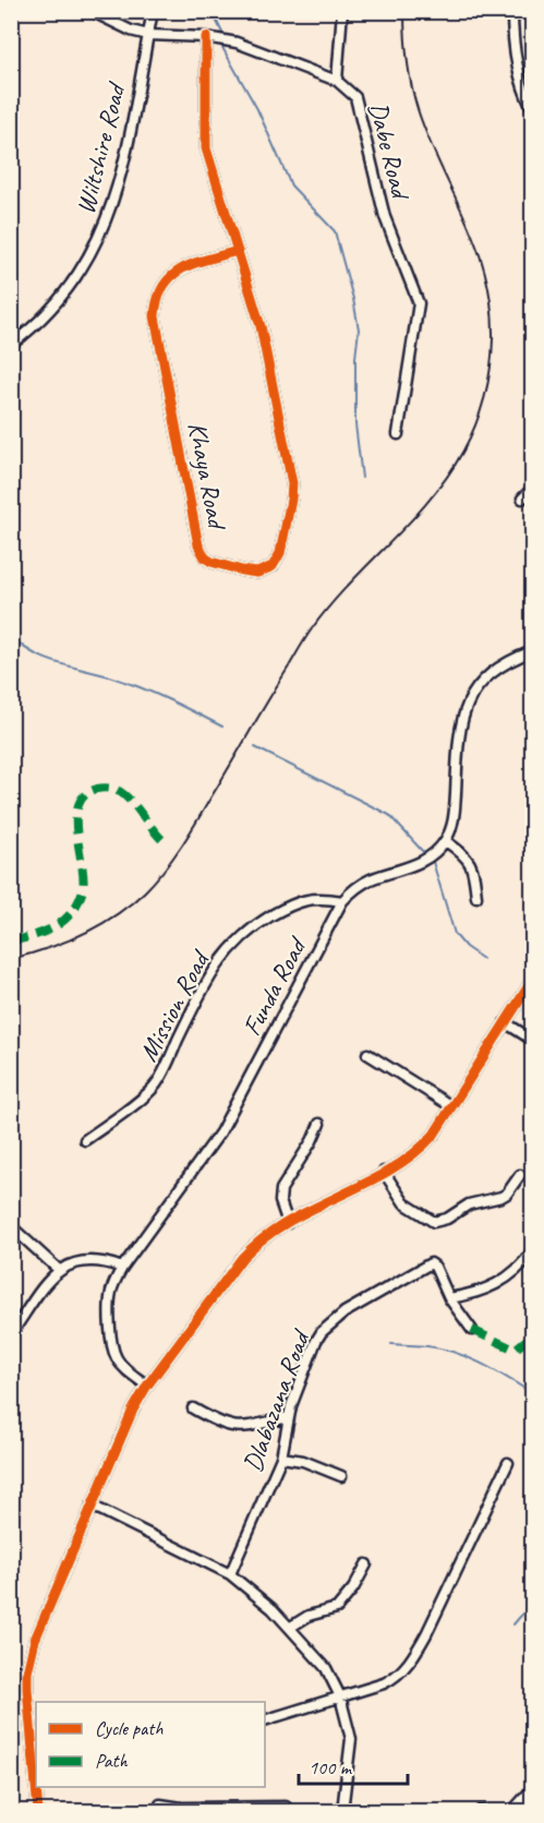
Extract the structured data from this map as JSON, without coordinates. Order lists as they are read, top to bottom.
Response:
{
  "streets": {
    "street": [
      "Wiltshire Road",
      "Dabe Road",
      "Khaya Road",
      "Funda Road",
      "Mission Road",
      "Dlabazana Road"
    ]
  },
  "crossings": [
    ["Wiltshire Road", "Dabe Road"],
    ["Dabe Road", "Khaya Road"],
    ["Funda Road", "Mission Road"]
  ],
  "legend": ["Cycle path", "Path"],
  "scale_bar": "100 m"
}
